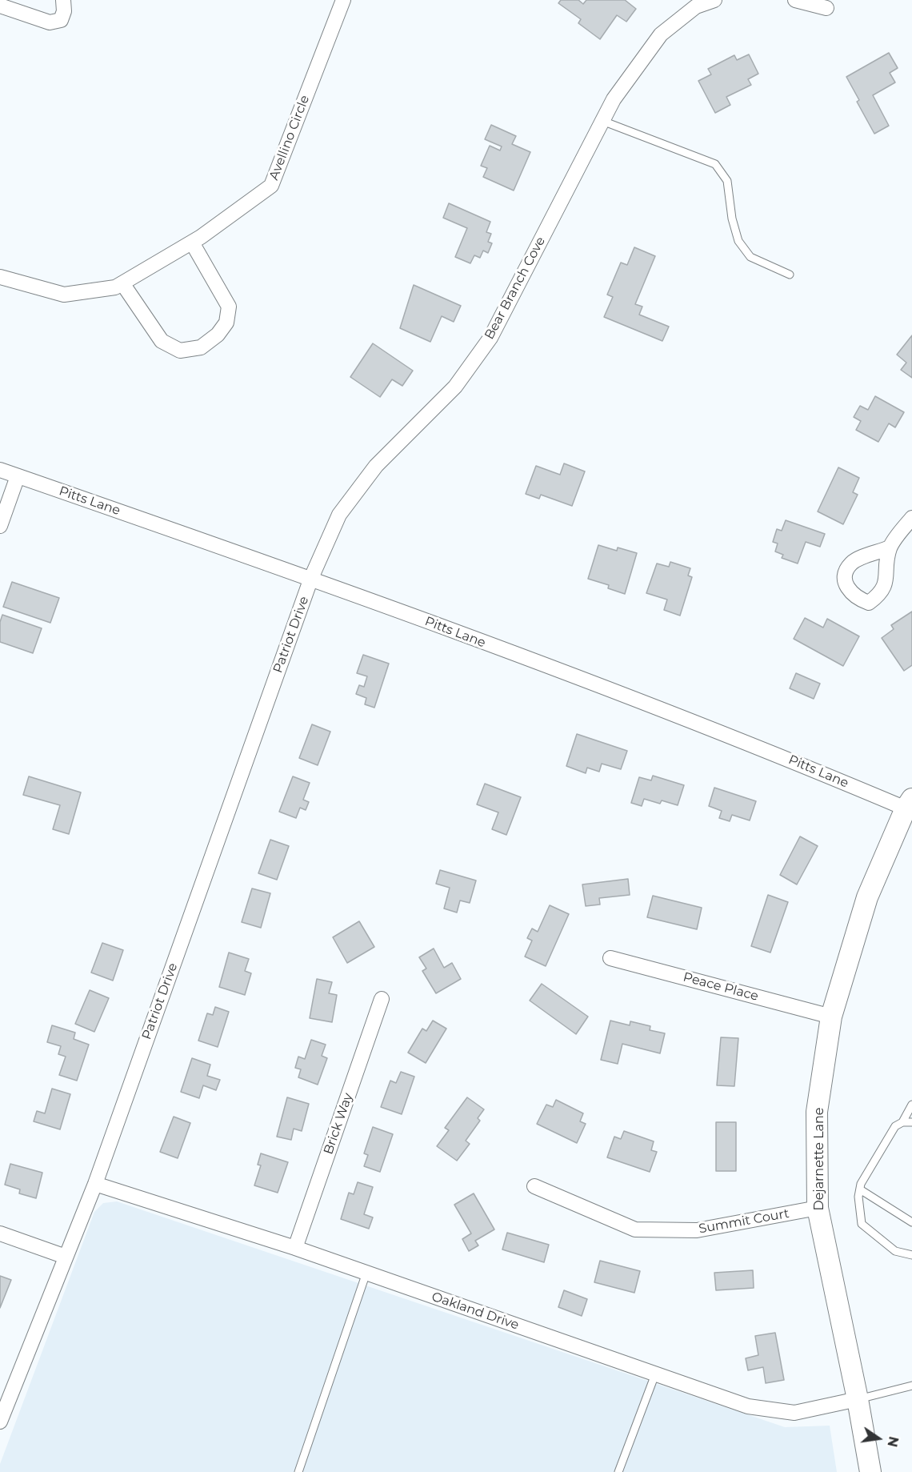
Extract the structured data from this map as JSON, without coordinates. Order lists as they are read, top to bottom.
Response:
{
  "streets": {
    "main road": ["Dejarnette Lane"],
    "street": [
      "Avellino Circle",
      "Bear Branch Cove",
      "Pitts Lane",
      "Patriot Drive",
      "Peace Place",
      "Brick Way",
      "Summit Court",
      "Oakland Drive"
    ]
  },
  "crossings": [
    ["Bear Branch Cove", "Pitts Lane"],
    ["Bear Branch Cove", "Patriot Drive"],
    ["Pitts Lane", "Patriot Drive"],
    ["Pitts Lane", "Dejarnette Lane"],
    ["Patriot Drive", "Oakland Drive"],
    ["Peace Place", "Dejarnette Lane"],
    ["Brick Way", "Oakland Drive"],
    ["Dejarnette Lane", "Summit Court"],
    ["Dejarnette Lane", "Oakland Drive"]
  ],
  "north": "right"
}
